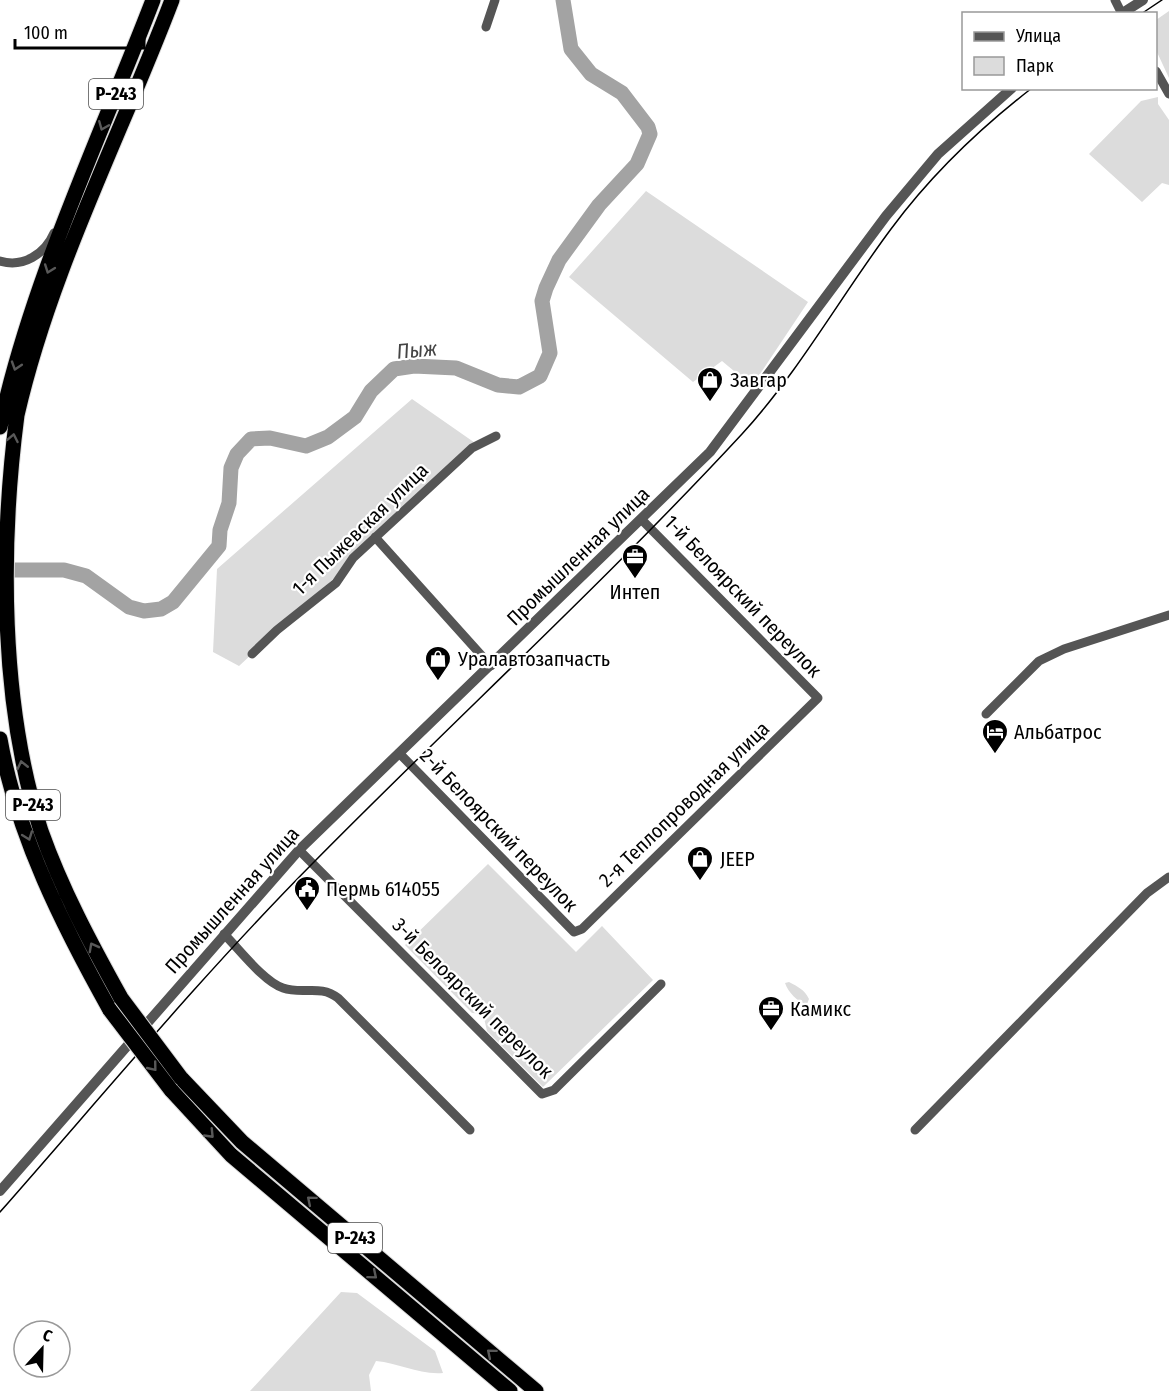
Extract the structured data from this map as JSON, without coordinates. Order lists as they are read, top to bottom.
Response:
{
  "streets": {
    "highway": ["Р-243"],
    "street": [
      "1-я Пыжевская улица",
      "Промышленная улица",
      "1-й Белоярский переулок",
      "2-я Теплопроводная улица",
      "2-й Белоярский переулок",
      "3-й Белоярский переулок"
    ]
  },
  "crossings": [
    ["Промышленная улица", "1-й Белоярский переулок"],
    ["Промышленная улица", "2-й Белоярский переулок"],
    ["Промышленная улица", "3-й Белоярский переулок"],
    ["1-й Белоярский переулок", "2-я Теплопроводная улица"],
    ["2-я Теплопроводная улица", "2-й Белоярский переулок"]
  ],
  "water": ["Пыж"],
  "places": {
    "shop": ["Завгар", "Уралавтозапчасть", "JEEP"],
    "office": ["Интеп", "Камикс"],
    "hotel": ["Альбатрос"],
    "public building": ["Пермь 614055"]
  },
  "legend": ["Улица", "Парк"],
  "scale_bar": "100 m",
  "north": "top"
}
